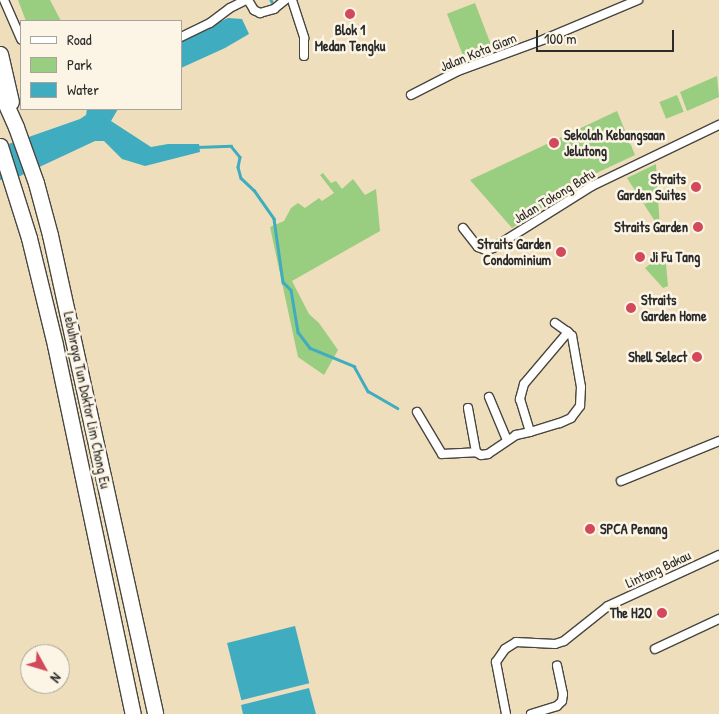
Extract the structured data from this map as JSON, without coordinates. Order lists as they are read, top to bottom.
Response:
{
  "streets": {
    "highway": ["Lebuhraya Tun Doktor Lim Chong Eu"],
    "street": ["Jalan Kota Giam", "Jalan Tokong Batu", "Lintang Bakau"]
  },
  "places": [
    "Blok 1 Medan Tengku",
    "Sekolah Kebangsaan Jelutong",
    "Straits Garden Suites",
    "Straits Garden",
    "Straits Garden Condominium",
    "Ji Fu Tang",
    "Straits Garden Home",
    "Shell Select",
    "SPCA Penang",
    "The H2O"
  ],
  "legend": ["Road", "Park", "Water"],
  "scale_bar": "100 m",
  "north": "bottom right"
}
